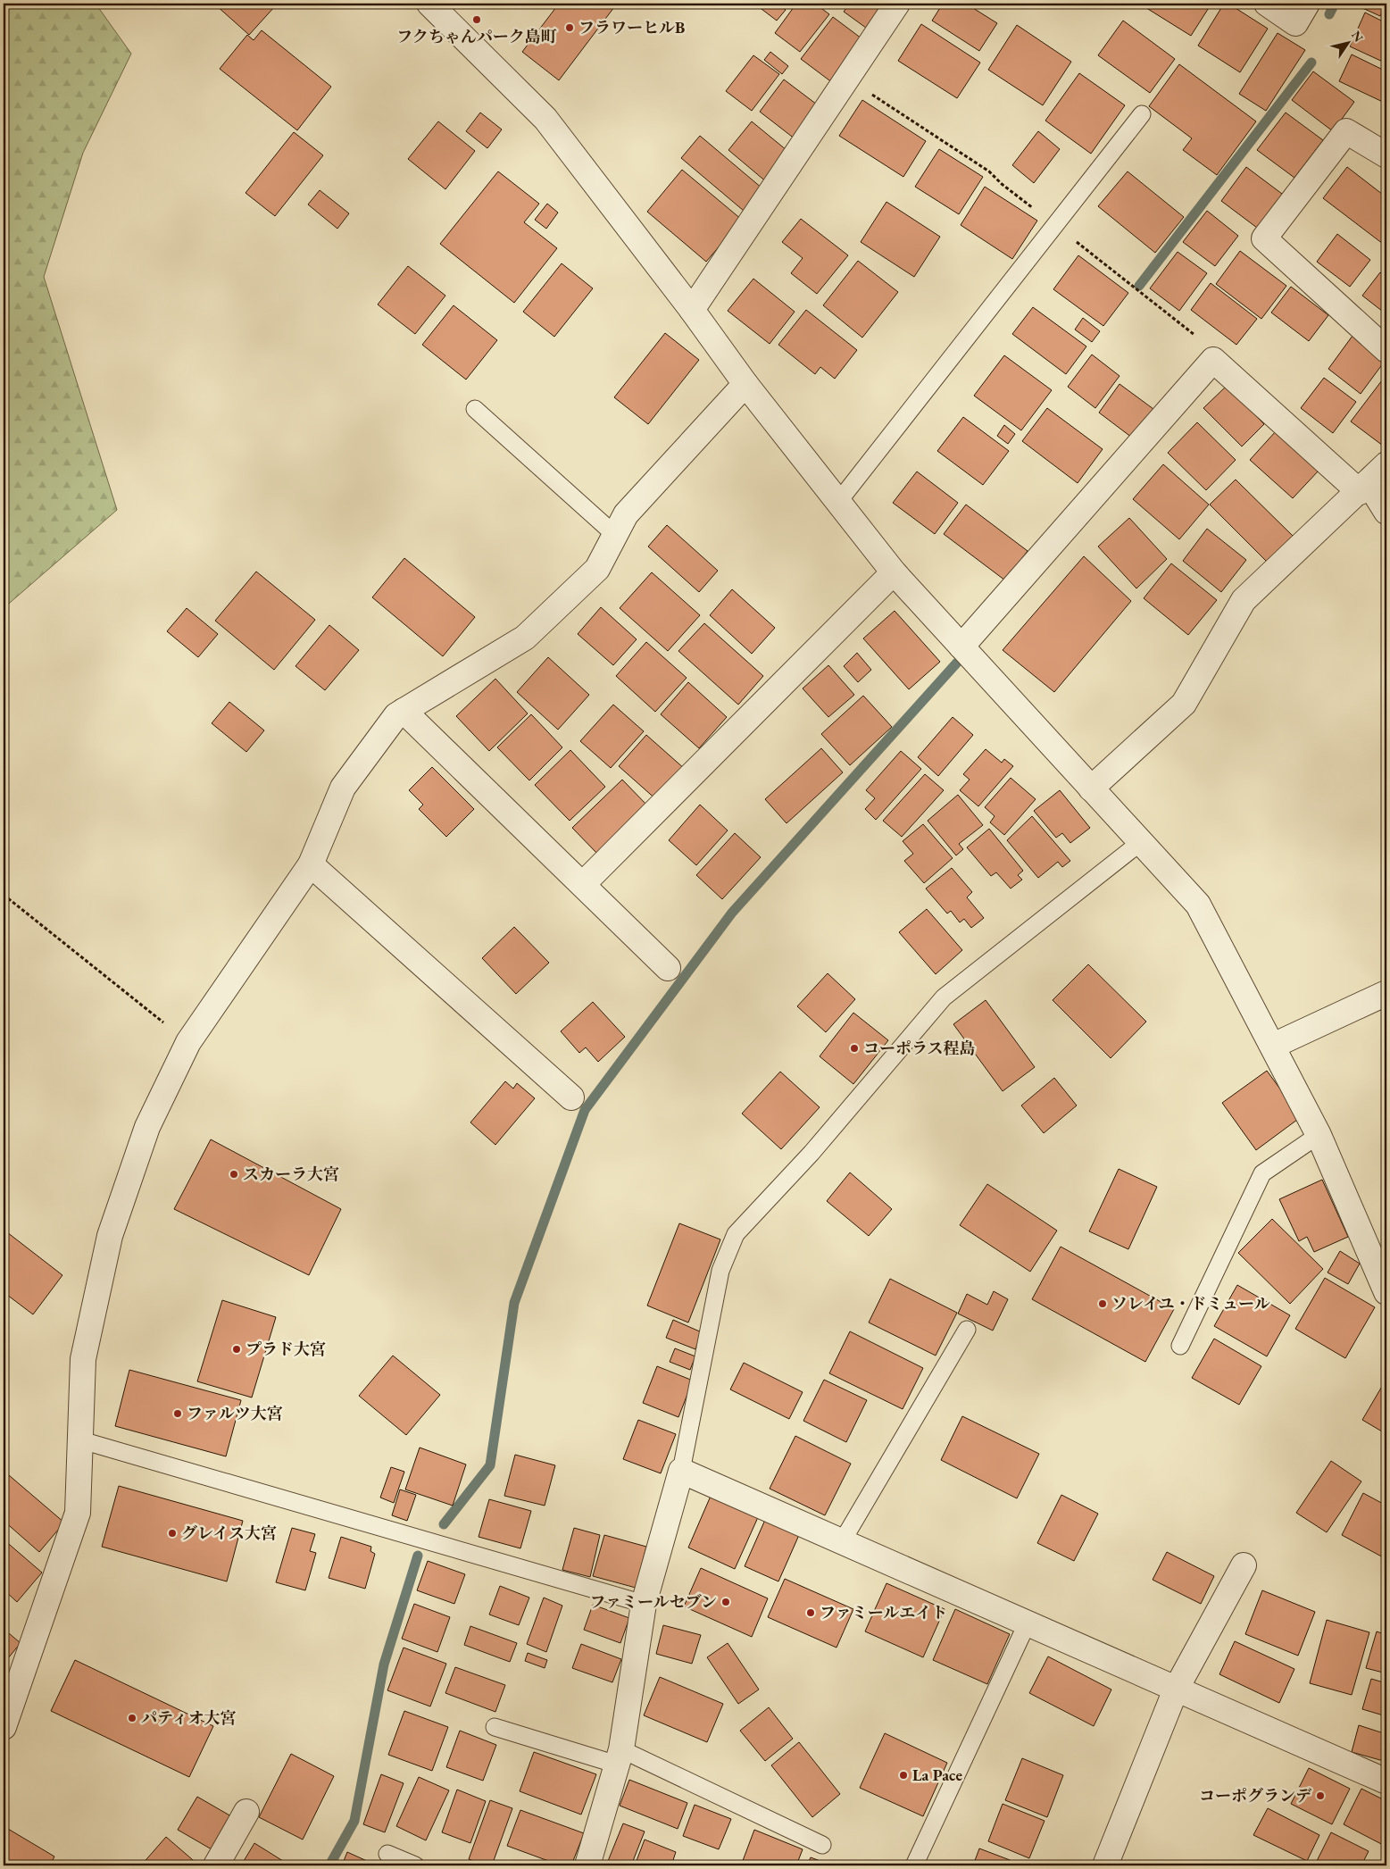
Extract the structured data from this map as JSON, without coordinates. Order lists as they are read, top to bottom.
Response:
{
  "places": [
    "フクちゃんパーク島町",
    "フラワーヒルB",
    "コーポラス程島",
    "スカーラ大宮",
    "ソレイユ・ドミュール",
    "プラド大宮",
    "ファルツ大宮",
    "グレイス大宮",
    "ファミールセブン",
    "ファミールエイト",
    "パティオ大宮",
    "La Pace",
    "コーポグランデ"
  ],
  "north": "top right"
}
